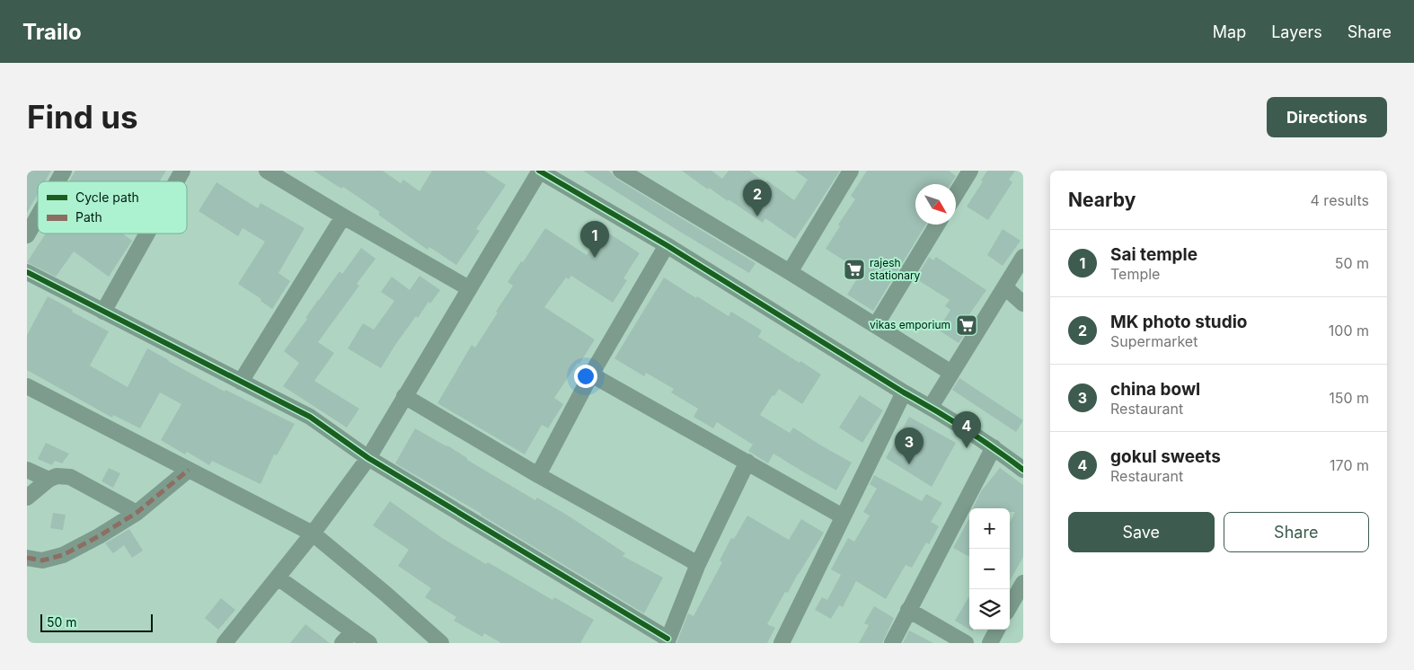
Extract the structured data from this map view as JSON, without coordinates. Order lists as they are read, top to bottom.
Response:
{
  "places": {
    "supermarket": ["rajesh stationary", "vikas emporium"]
  },
  "legend": ["Cycle path", "Path"],
  "scale_bar": "50 m",
  "north": "bottom right",
  "page": {
    "header": "Trailo",
    "nav": ["Map", "Layers", "Share"],
    "buttons": [
      "Directions",
      ["Save", "Share"]
    ],
    "title": "Find us",
    "heading": ["Nearby", "4 results"],
    "pins": [
      "2",
      "1",
      "4",
      "3"
    ],
    "list": [
      {
        "mark": "1",
        "name": "Sai temple",
        "note": "Temple",
        "value": "50 m"
      },
      {
        "mark": "2",
        "name": "MK photo studio",
        "note": "Supermarket",
        "value": "100 m"
      },
      {
        "mark": "3",
        "name": "china bowl",
        "note": "Restaurant",
        "value": "150 m"
      },
      {
        "mark": "4",
        "name": "gokul sweets",
        "note": "Restaurant",
        "value": "170 m"
      }
    ],
    "map_buttons": ["+", "−"],
    "scale": "50 m"
  }
}
